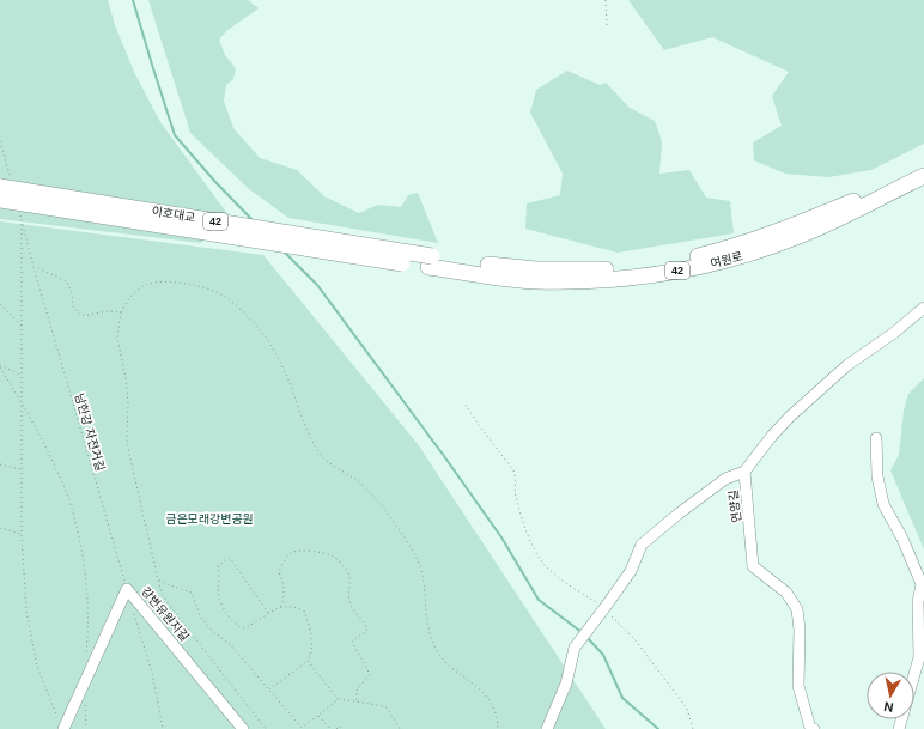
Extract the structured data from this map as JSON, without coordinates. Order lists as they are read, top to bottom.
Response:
{
  "streets": {
    "highway": ["이호대교", "42", "여원로"],
    "street": ["연양길", "강변유원지길"],
    "path": ["남한강 자전거길"]
  },
  "crossings": [
    ["이호대교", "여원로"],
    ["남한강 자전거길", "강변유원지길"]
  ],
  "parks": ["금은모래강변공원"],
  "north": "bottom"
}
